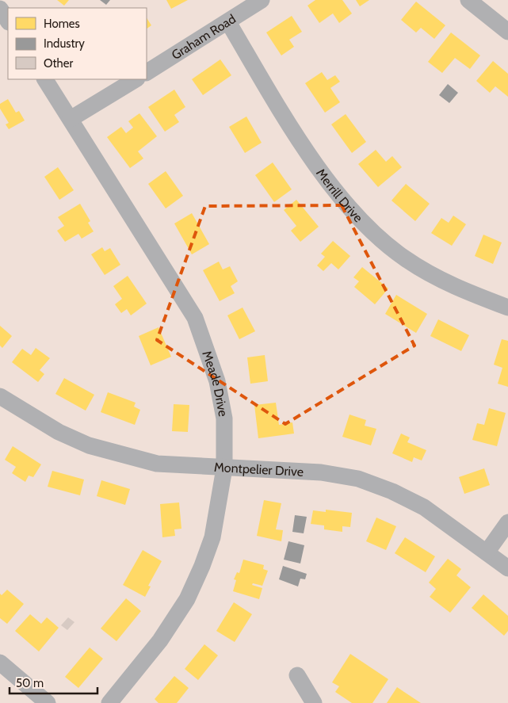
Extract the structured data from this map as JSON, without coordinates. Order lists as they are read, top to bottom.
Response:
{
  "streets": {
    "street": [
      "Graham Road",
      "Merrill Drive",
      "Meade Drive",
      "Montpelier Drive"
    ]
  },
  "crossings": [
    ["Graham Road", "Merrill Drive"],
    ["Meade Drive", "Montpelier Drive"]
  ],
  "legend": ["Homes", "Industry", "Other"],
  "scale_bar": "50 m"
}
